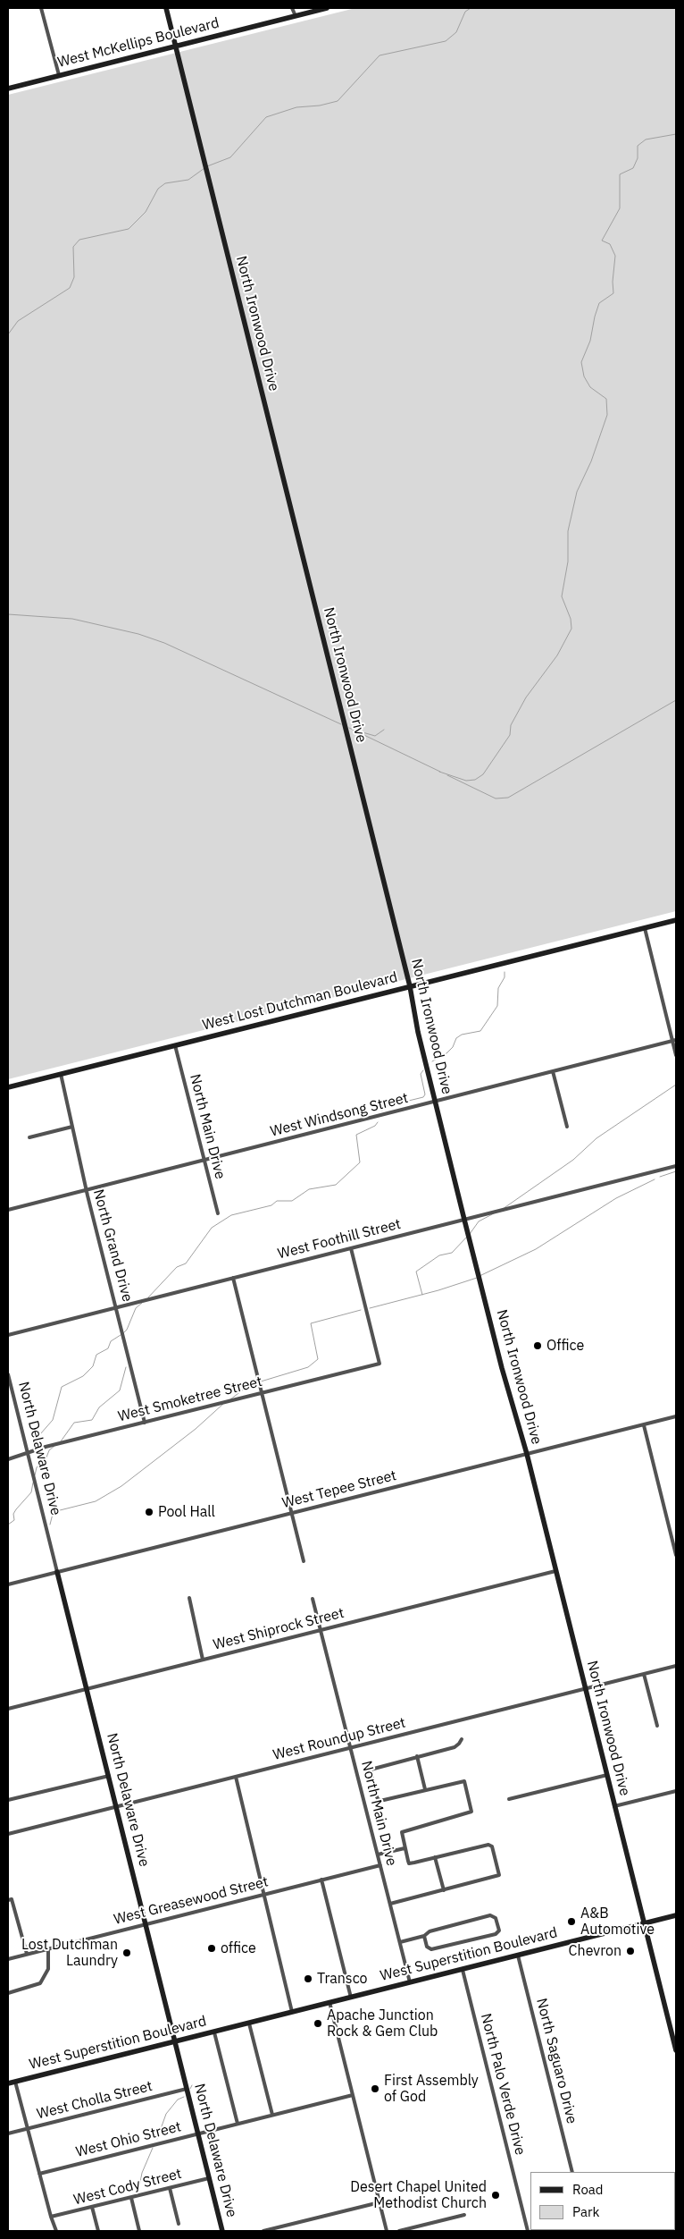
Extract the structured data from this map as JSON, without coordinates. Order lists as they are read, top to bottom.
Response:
{
  "streets": {
    "street": [
      "West McKellips Boulevard",
      "North Ironwood Drive",
      "West Lost Dutchman Boulevard",
      "West Windsong Street",
      "North Main Drive",
      "West Foothill Street",
      "North Grand Drive",
      "West Smoketree Street",
      "North Delaware Drive",
      "West Tepee Street",
      "West Shiprock Street",
      "West Roundup Street",
      "West Greasewood Street",
      "West Superstition Boulevard",
      "North Saguaro Drive",
      "North Palo Verde Drive",
      "West Cholla Street",
      "West Ohio Street",
      "West Cody Street"
    ]
  },
  "crossings": [
    ["West McKellips Boulevard", "North Ironwood Drive"],
    ["North Ironwood Drive", "West Lost Dutchman Boulevard"],
    ["North Ironwood Drive", "West Windsong Street"],
    ["North Ironwood Drive", "West Foothill Street"],
    ["North Ironwood Drive", "West Tepee Street"],
    ["North Ironwood Drive", "West Shiprock Street"],
    ["North Ironwood Drive", "West Roundup Street"],
    ["North Ironwood Drive", "West Superstition Boulevard"],
    ["West Lost Dutchman Boulevard", "North Main Drive"],
    ["West Lost Dutchman Boulevard", "North Grand Drive"],
    ["West Windsong Street", "North Main Drive"],
    ["West Windsong Street", "North Grand Drive"],
    ["North Main Drive", "West Shiprock Street"],
    ["North Main Drive", "West Roundup Street"],
    ["North Main Drive", "West Greasewood Street"],
    ["North Main Drive", "West Superstition Boulevard"],
    ["West Foothill Street", "North Grand Drive"],
    ["West Foothill Street", "West Smoketree Street"],
    ["North Grand Drive", "West Smoketree Street"],
    ["West Smoketree Street", "North Delaware Drive"],
    ["North Delaware Drive", "West Tepee Street"],
    ["North Delaware Drive", "West Shiprock Street"],
    ["North Delaware Drive", "West Roundup Street"],
    ["North Delaware Drive", "West Greasewood Street"],
    ["North Delaware Drive", "West Superstition Boulevard"],
    ["North Delaware Drive", "West Cholla Street"],
    ["North Delaware Drive", "West Ohio Street"],
    ["North Delaware Drive", "West Cody Street"],
    ["West Superstition Boulevard", "North Saguaro Drive"],
    ["West Superstition Boulevard", "North Palo Verde Drive"]
  ],
  "places": [
    "Office",
    "Pool Hall",
    "A&B Automotive",
    "office",
    "Chevron",
    "Lost Dutchman Laundry",
    "Transco",
    "Apache Junction Rock & Gem Club",
    "First Assembly of God",
    "Desert Chapel United Methodist Church"
  ],
  "legend": ["Road", "Park"]
}
